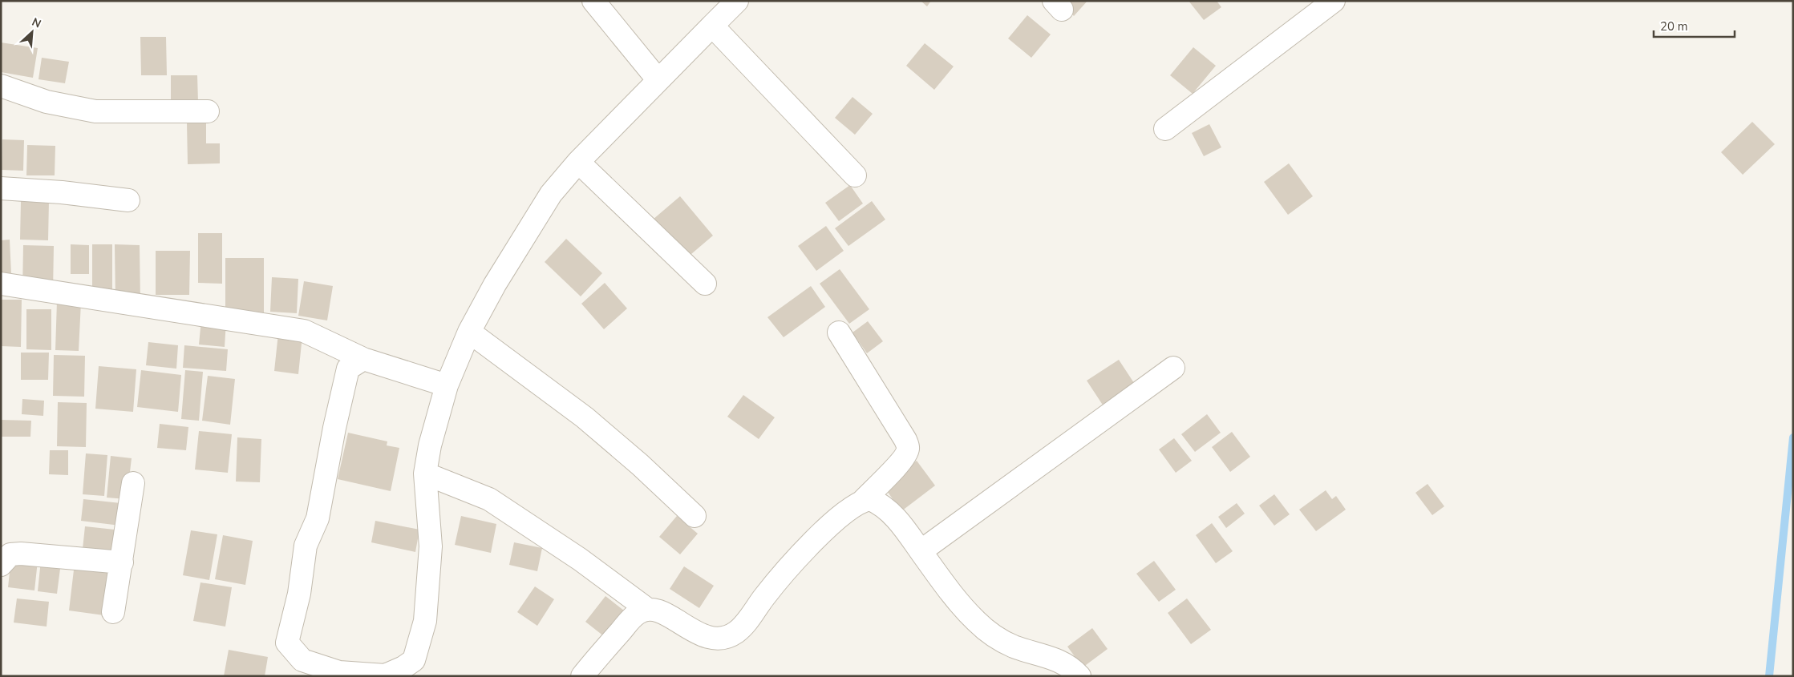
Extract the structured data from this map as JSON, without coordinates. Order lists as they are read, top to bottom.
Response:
{
  "scale_bar": "20 m",
  "north": "top right"
}
